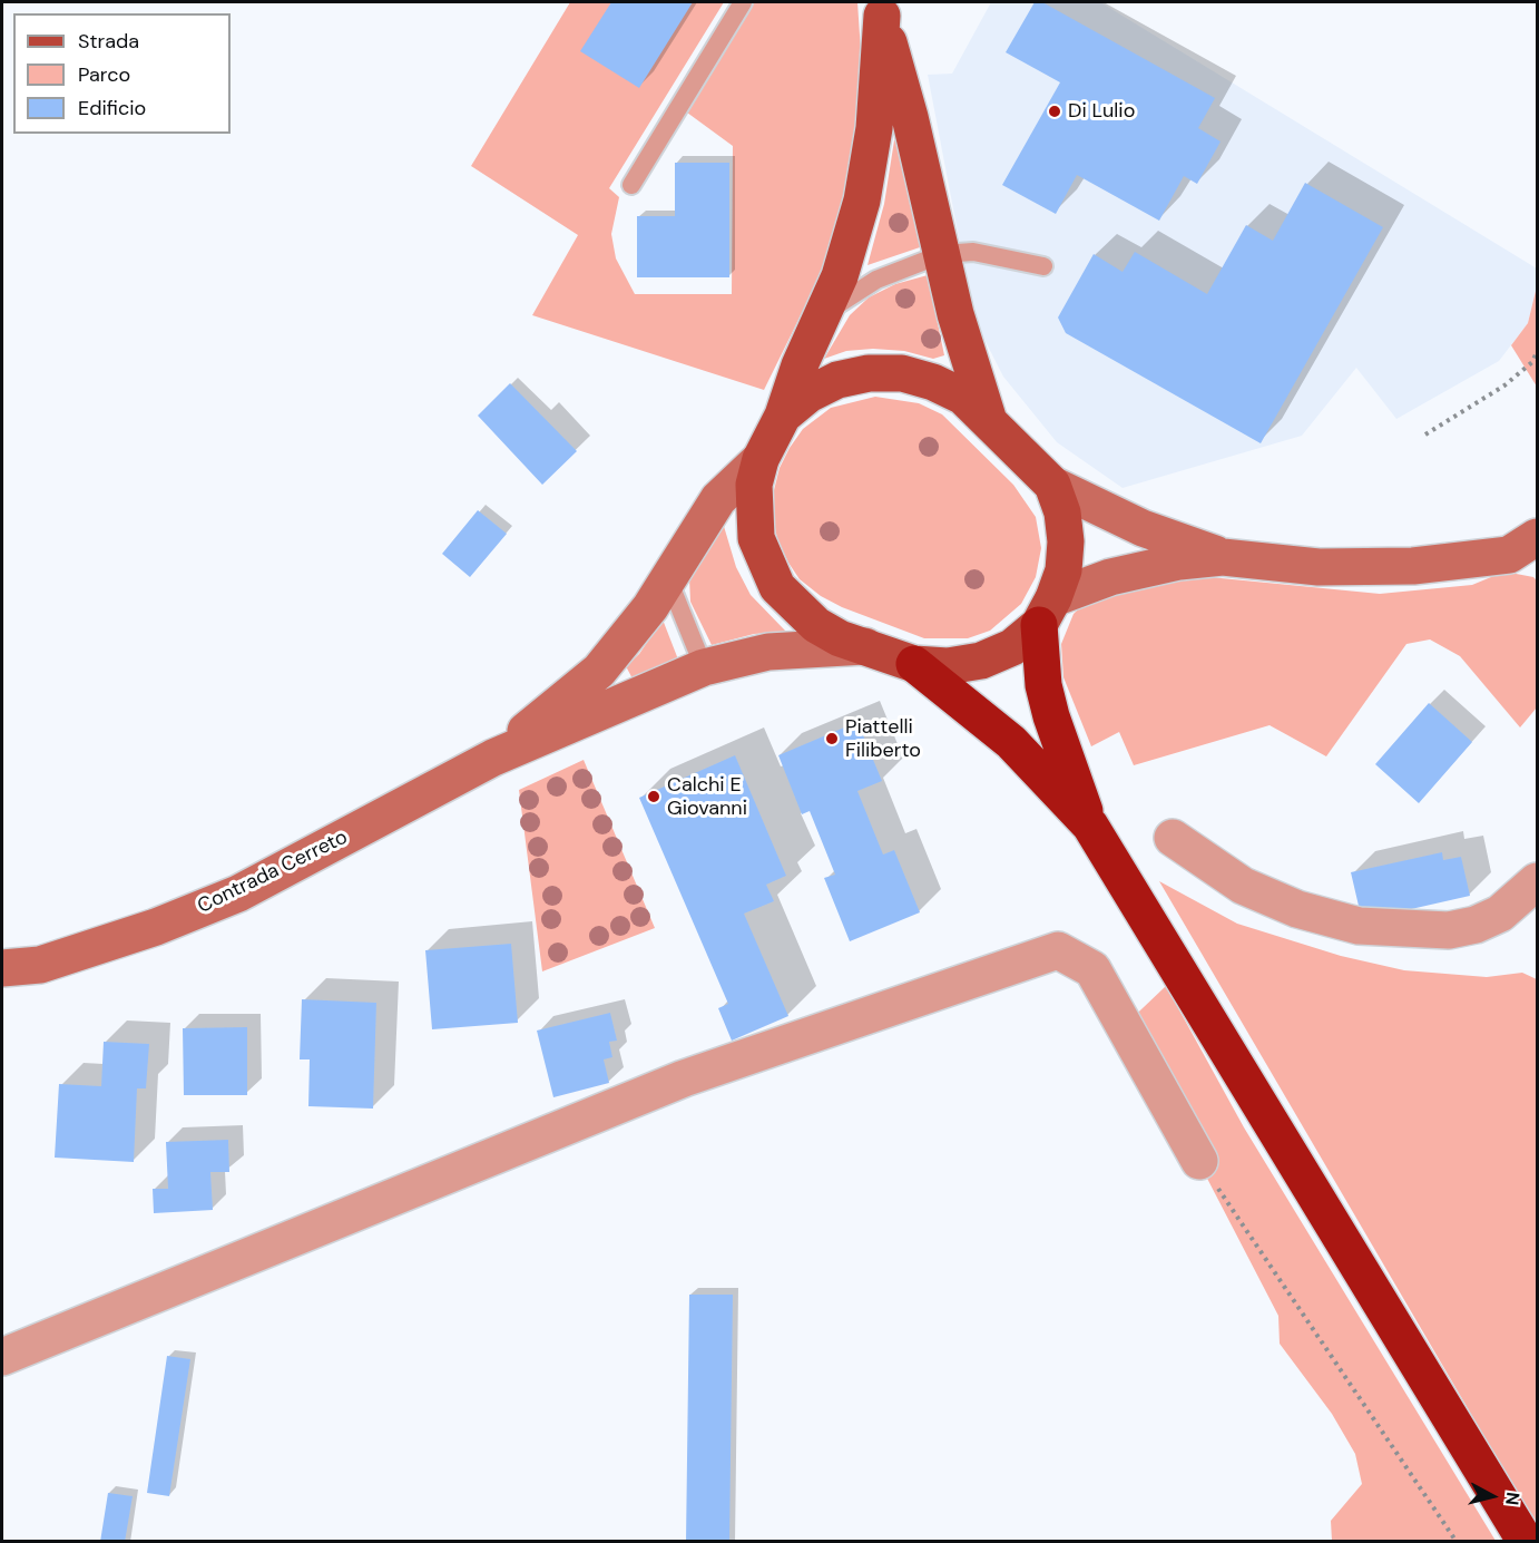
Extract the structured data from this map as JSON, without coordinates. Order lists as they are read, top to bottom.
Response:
{
  "streets": {
    "main road": ["Contrada Cerreto"]
  },
  "places": ["Di Lulio", "Piattelli Filiberto", "Calchi E Giovanni"],
  "legend": ["Strada", "Parco", "Edificio"],
  "north": "right"
}
